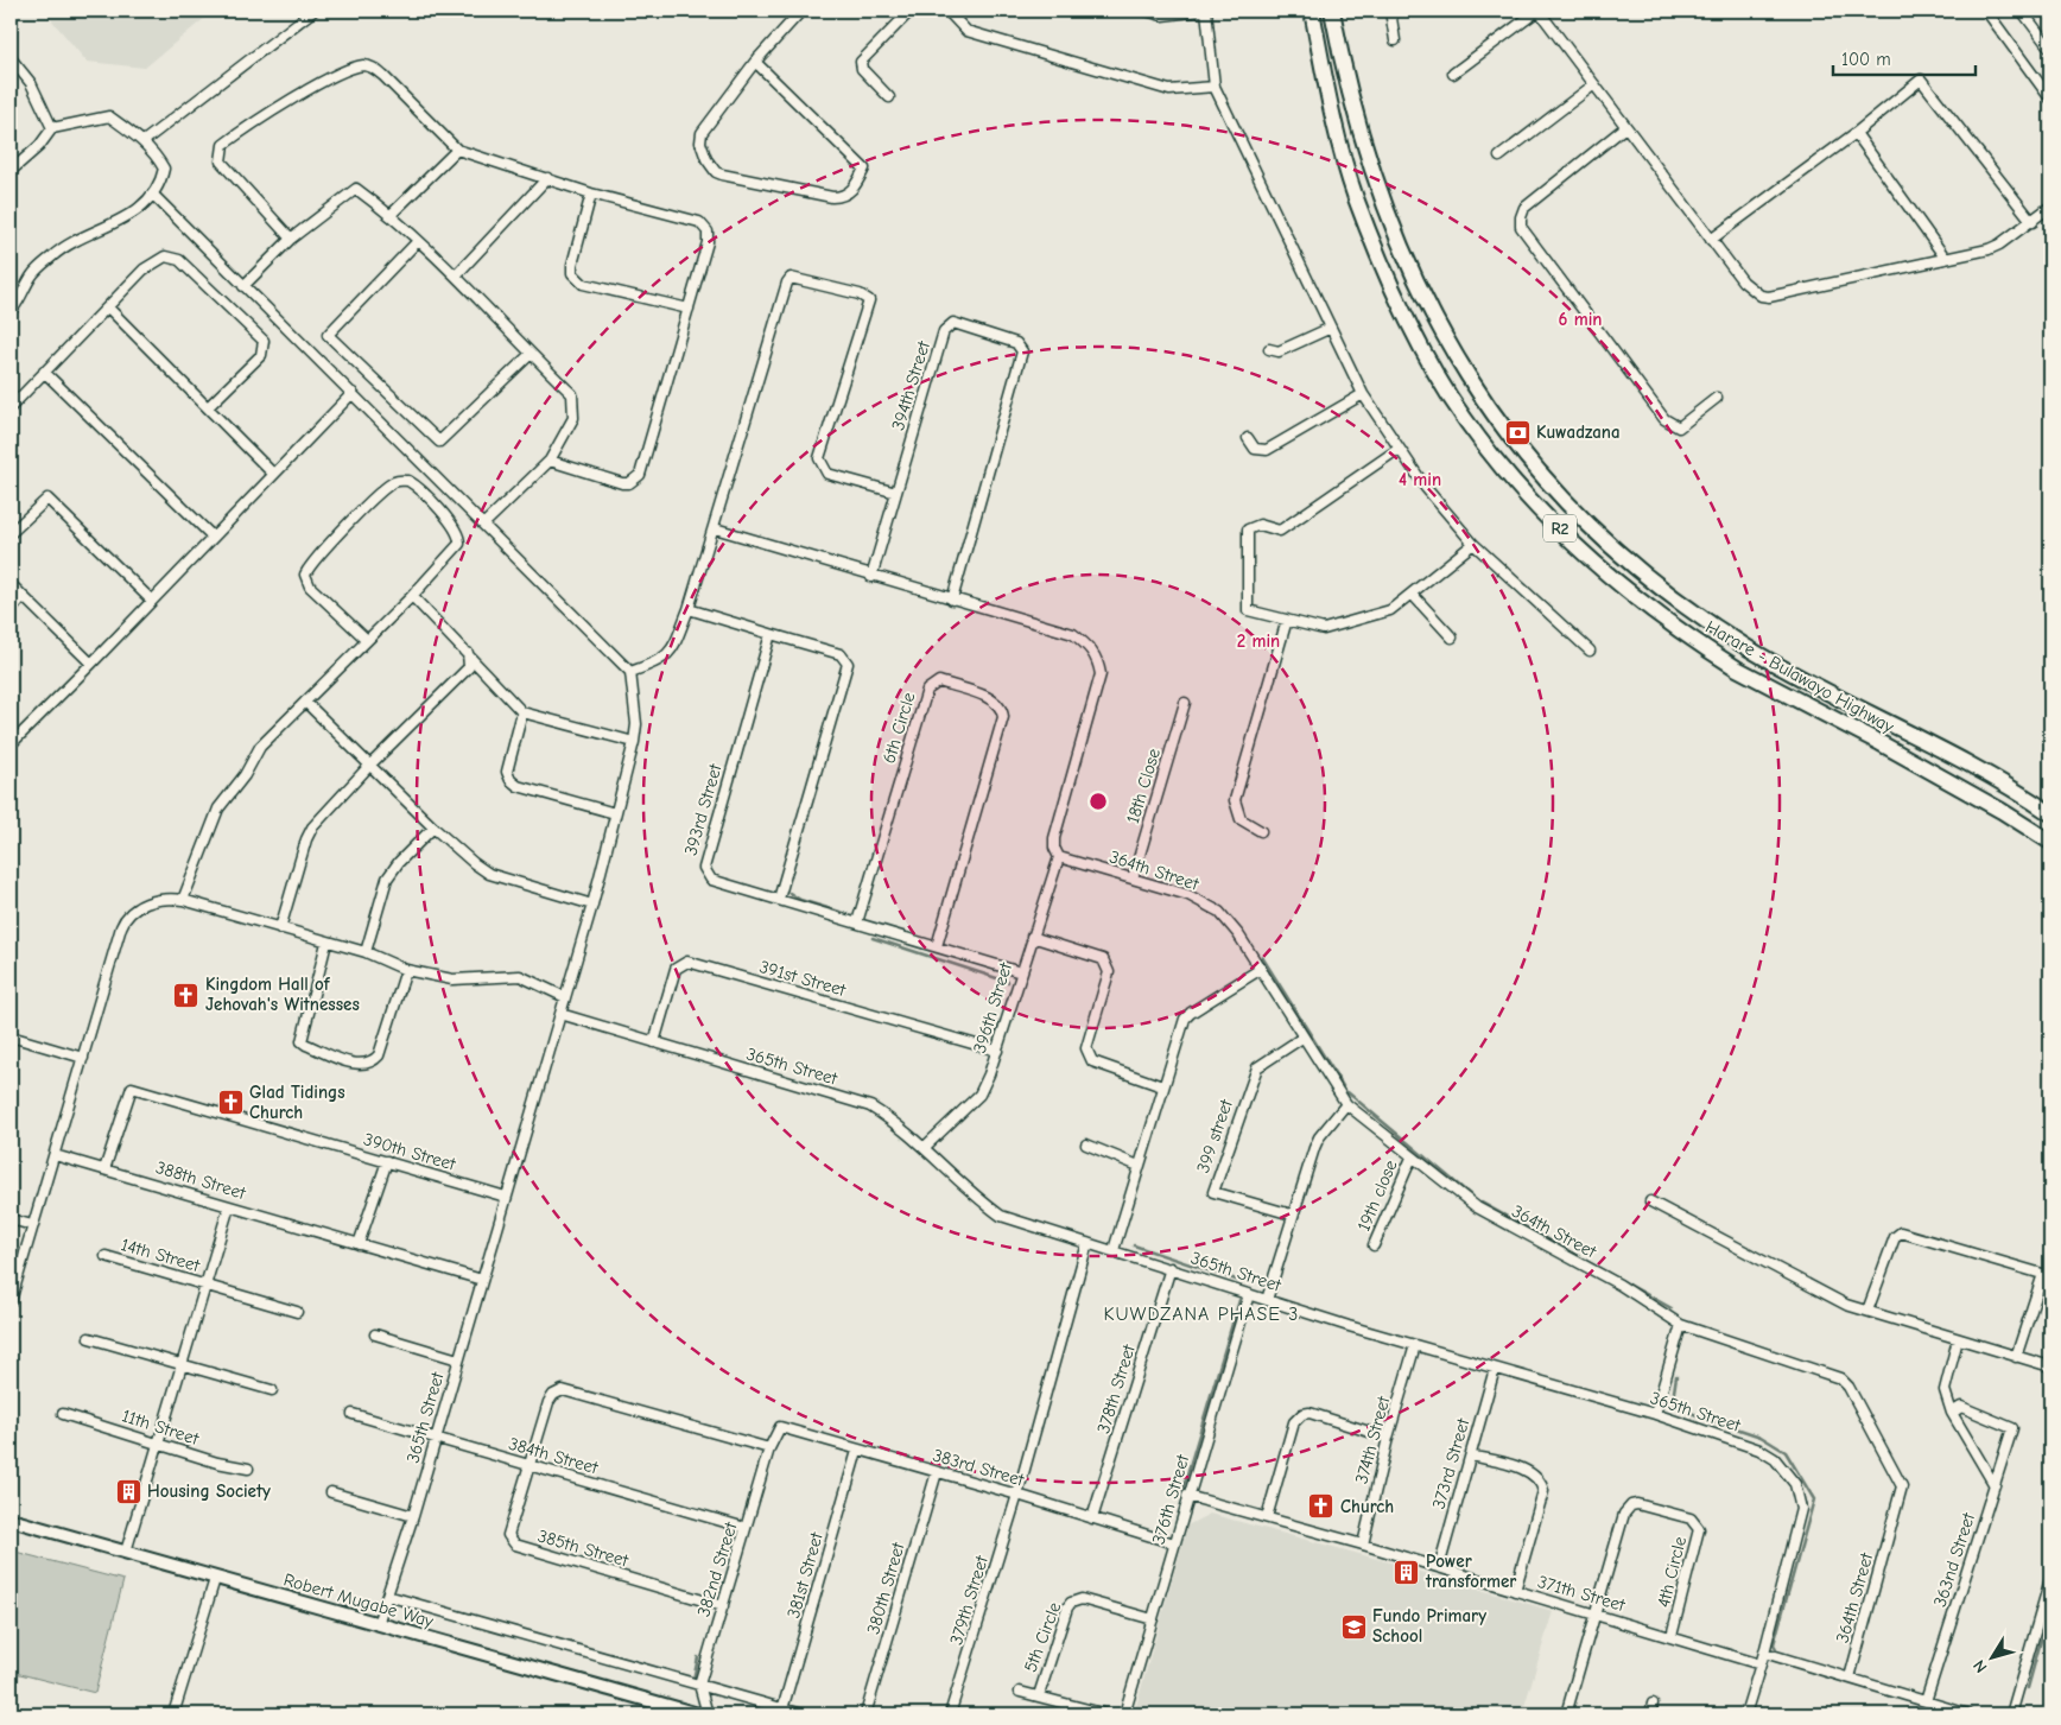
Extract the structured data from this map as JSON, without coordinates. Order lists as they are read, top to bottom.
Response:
{
  "streets": {
    "highway": ["R2", "Harare - Bulawayo Highway"],
    "street": [
      "394th Street",
      "6th Circle",
      "18th Close",
      "393rd Street",
      "364th Street",
      "391st Street",
      "396th Street",
      "365th Street",
      "399 street",
      "390th Street",
      "388th Street",
      "19th close",
      "14th Street",
      "378th Street",
      "11th Street",
      "374th Street",
      "384th Street",
      "373rd Street",
      "383rd Street",
      "376th Street",
      "385th Street",
      "363nd Street",
      "382nd Street",
      "4th Circle",
      "381st Street",
      "380th Street",
      "371th Street",
      "Robert Mugabe Way",
      "379th Street",
      "5th Circle"
    ]
  },
  "crossings": [
    ["6th Circle", "393rd Street"],
    ["18th Close", "364th Street"],
    ["393rd Street", "396th Street"],
    ["364th Street", "396th Street"],
    ["364th Street", "399 street"],
    ["364th Street", "19th close"],
    ["391st Street", "396th Street"],
    ["391st Street", "365th Street"],
    ["396th Street", "365th Street"],
    ["365th Street", "390th Street"],
    ["365th Street", "388th Street"],
    ["365th Street", "378th Street"],
    ["365th Street", "374th Street"],
    ["365th Street", "384th Street"],
    ["365th Street", "373rd Street"],
    ["365th Street", "376th Street"],
    ["365th Street", "371th Street"],
    ["365th Street", "Robert Mugabe Way"],
    ["365th Street", "379th Street"],
    ["390th Street", "388th Street"],
    ["378th Street", "383rd Street"],
    ["374th Street", "371th Street"],
    ["384th Street", "385th Street"],
    ["384th Street", "382nd Street"],
    ["373rd Street", "371th Street"],
    ["383rd Street", "376th Street"],
    ["383rd Street", "382nd Street"],
    ["383rd Street", "381st Street"],
    ["383rd Street", "380th Street"],
    ["383rd Street", "379th Street"],
    ["376th Street", "371th Street"],
    ["376th Street", "5th Circle"],
    ["385th Street", "382nd Street"],
    ["4th Circle", "371th Street"]
  ],
  "districts": ["KUWDZANA PHASE 3"],
  "places": {
    "bank": ["Kuwadzana"],
    "church": ["Kingdom Hall of Jehovah's Witnesses", "Glad Tidings Church", "Church"],
    "building": ["Housing Society", "Power transformer"],
    "school or university": ["Fundo Primary School"]
  },
  "scale_bar": "100 m",
  "north": "bottom left",
  "rings": ["6 min", "4 min", "2 min"]
}
